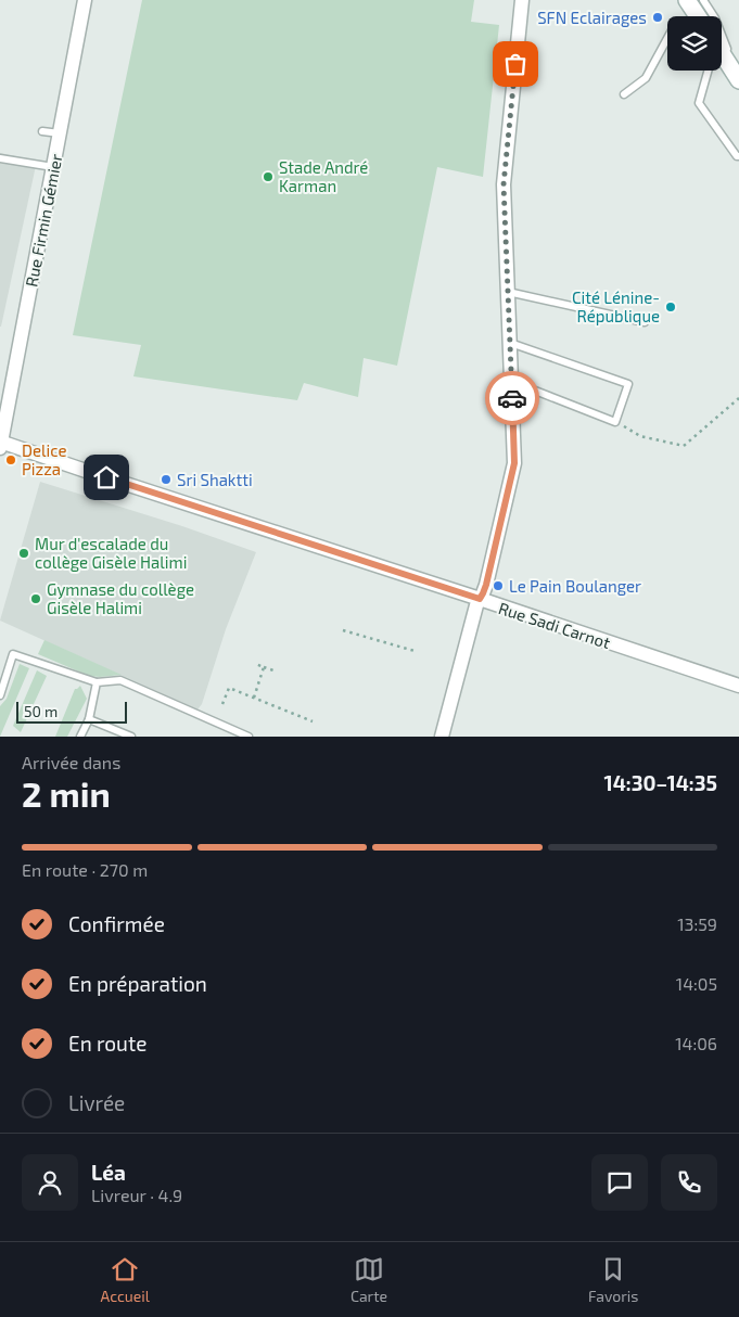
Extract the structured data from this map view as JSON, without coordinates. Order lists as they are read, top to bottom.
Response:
{
  "streets": {
    "street": ["Rue Firmin Gémier", "Rue Sadi Carnot"]
  },
  "crossings": [
    ["Rue Firmin Gémier", "Rue Sadi Carnot"]
  ],
  "places": [
    "SFN Eclairages",
    "Stade André Karman",
    "Cité Lénine- République",
    "Delice Pizza",
    "Sri Shaktti",
    "Mur d'escalade du collège Gisèle Halimi",
    "Le Pain Boulanger",
    "Gymnase du collège Gisèle Halimi"
  ],
  "scale_bar": "50 m",
  "page": {
    "scale": "50 m",
    "heading": ["2 min", "Arrivée dans", "14:30–14:35"],
    "panel": ["Léa", "Livreur · 4.9"],
    "bar": "En route · 270 m",
    "list": [
      ["Confirmée", "13:59"],
      ["En préparation", "14:05"],
      ["En route", "14:06"],
      "Livrée"
    ],
    "tabs": ["Accueil", "Carte", "Favoris"]
  }
}
